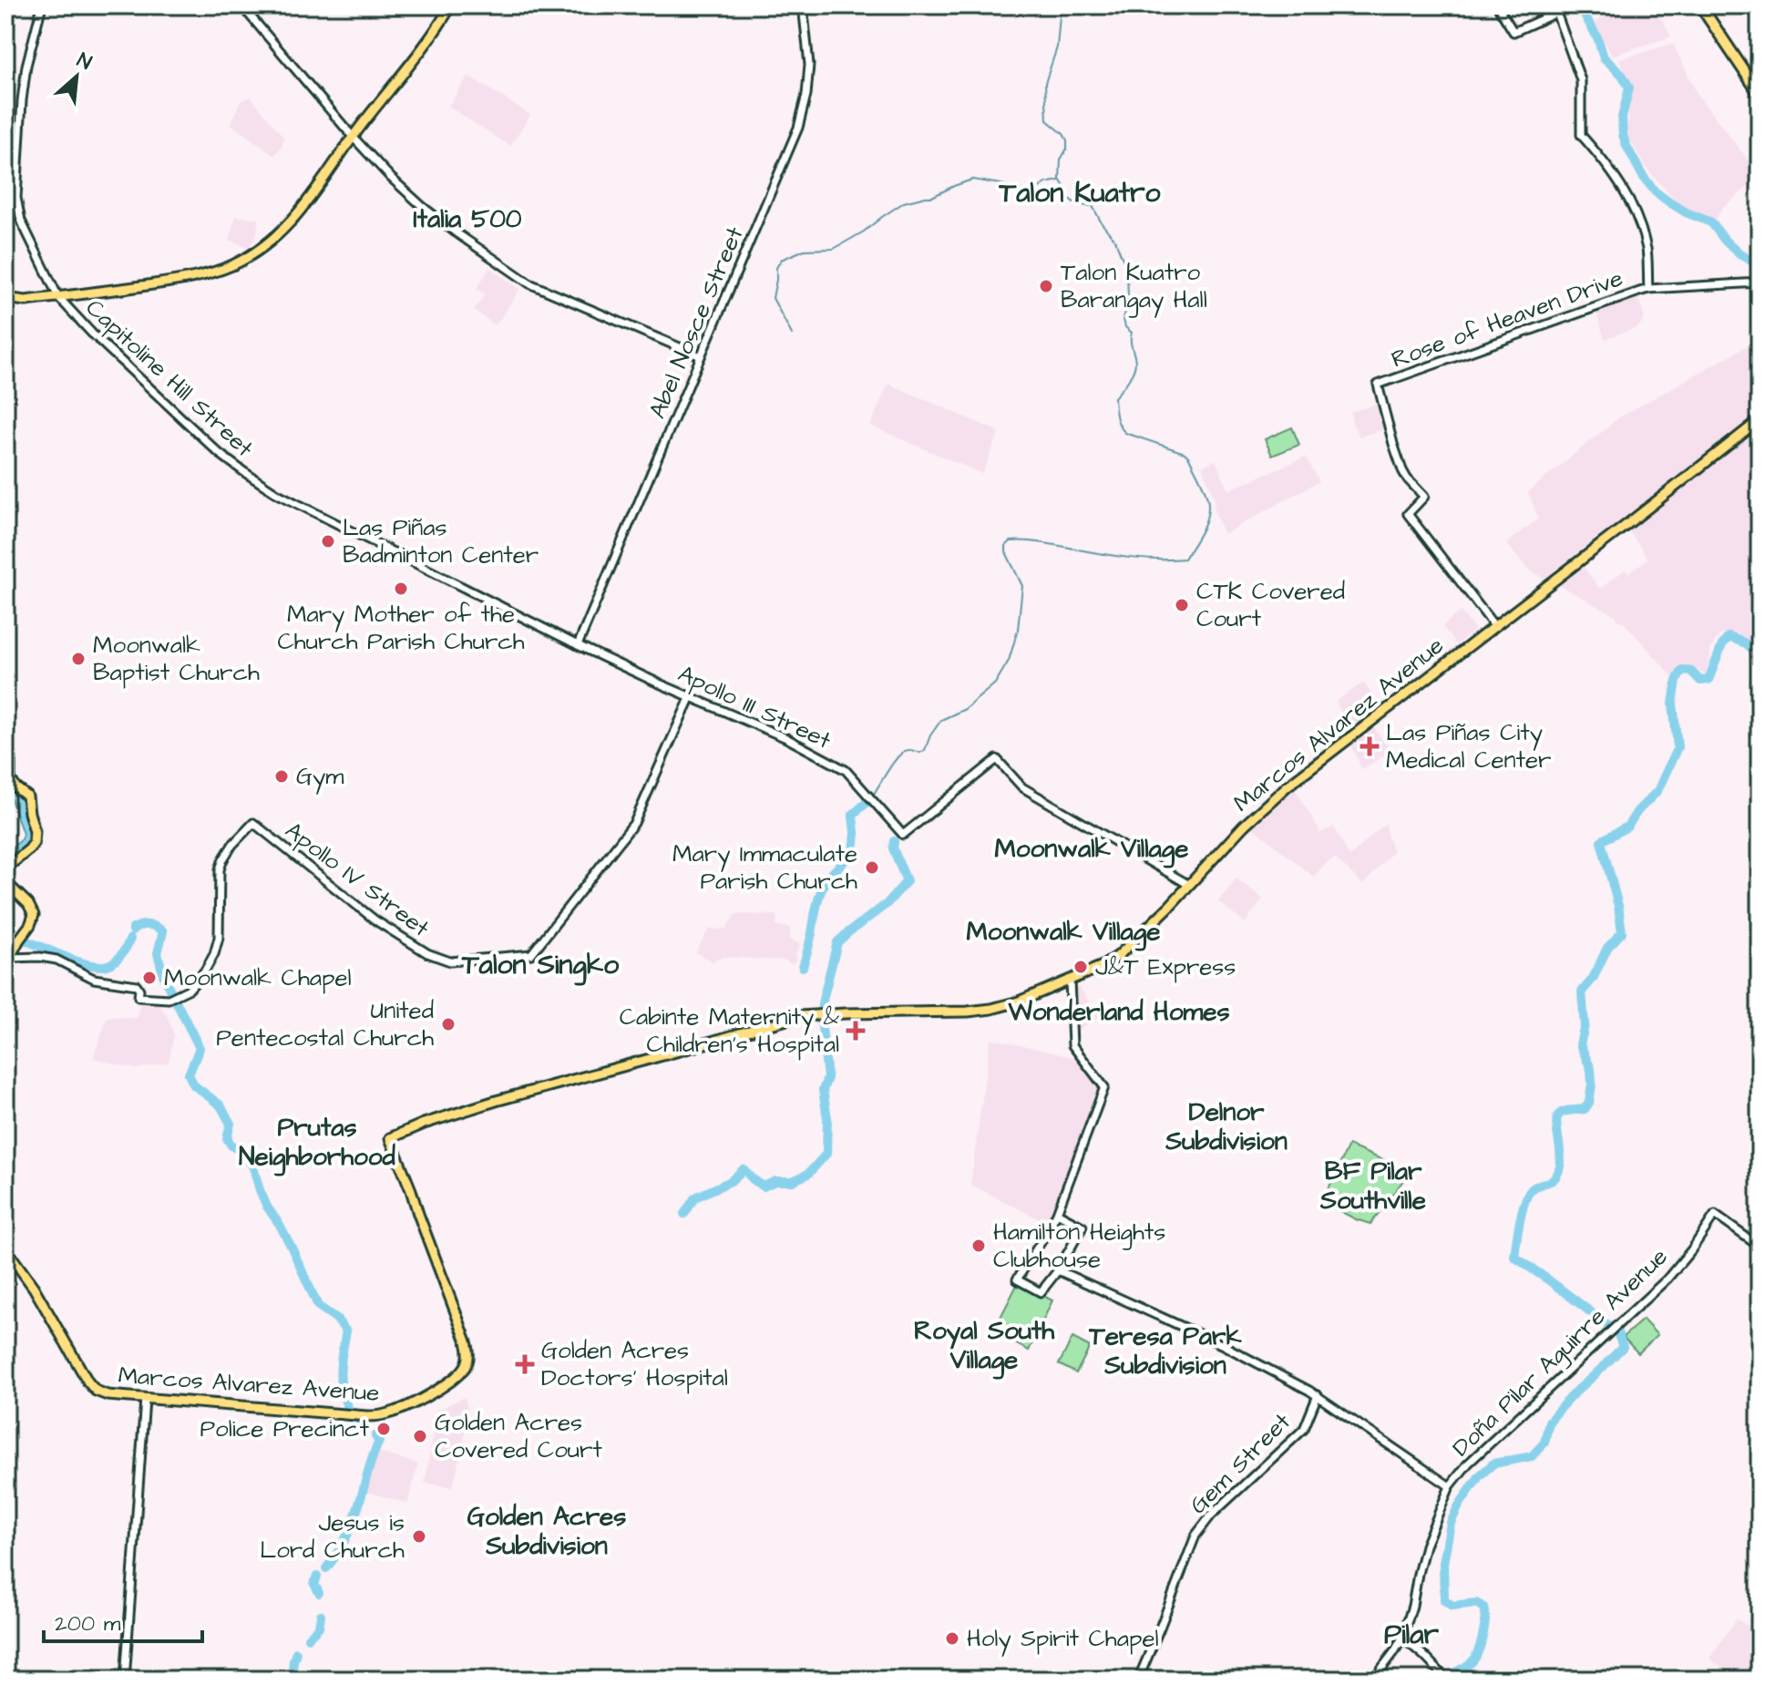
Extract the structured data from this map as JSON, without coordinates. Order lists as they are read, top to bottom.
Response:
{
  "streets": {
    "main road": ["Marcos Alvarez Avenue"],
    "street": [
      "Rose of Heaven Drive",
      "Abel Nosce Street",
      "Capitoline Hill Street",
      "Apollo III Street",
      "Apollo IV Street",
      "Doña Pilar Aguirre Avenue",
      "Gem Street"
    ]
  },
  "crossings": [
    ["Rose of Heaven Drive", "Marcos Alvarez Avenue"],
    ["Abel Nosce Street", "Capitoline Hill Street"],
    ["Capitoline Hill Street", "Apollo III Street"],
    ["Apollo III Street", "Marcos Alvarez Avenue"],
    ["Apollo III Street", "Apollo IV Street"]
  ],
  "districts": [
    "Talon Kuatro",
    "Italia 500",
    "Moonwalk Village",
    "Moonwalk Village",
    "Talon Singko",
    "Wonderland Homes",
    "Delnor Subdivision",
    "Prutas Neighborhood",
    "BF Pilar Southville",
    "Royal South Village",
    "Teresa Park Subdivision",
    "Golden Acres Subdivision",
    "Pilar"
  ],
  "places": {
    "other": [
      "Talon Kuatro Barangay Hall",
      "Las Piñas Badminton Center",
      "Mary Mother of the Church Parish Church",
      "CTK Covered Court",
      "Moonwalk Baptist Church",
      "Gym",
      "Mary Immaculate Parish Church",
      "J&T Express",
      "Moonwalk Chapel",
      "United Pentecostal Church",
      "Hamilton Heights Clubhouse",
      "Police Precinct",
      "Golden Acres Covered Court",
      "Jesus is Lord Church",
      "Holy Spirit Chapel"
    ],
    "health": ["Las Piñas City Medical Center", "Cabinte Maternity & Children's Hospital", "Golden Acres Doctors' Hospital"]
  },
  "scale_bar": "200 m",
  "north": "top right"
}
